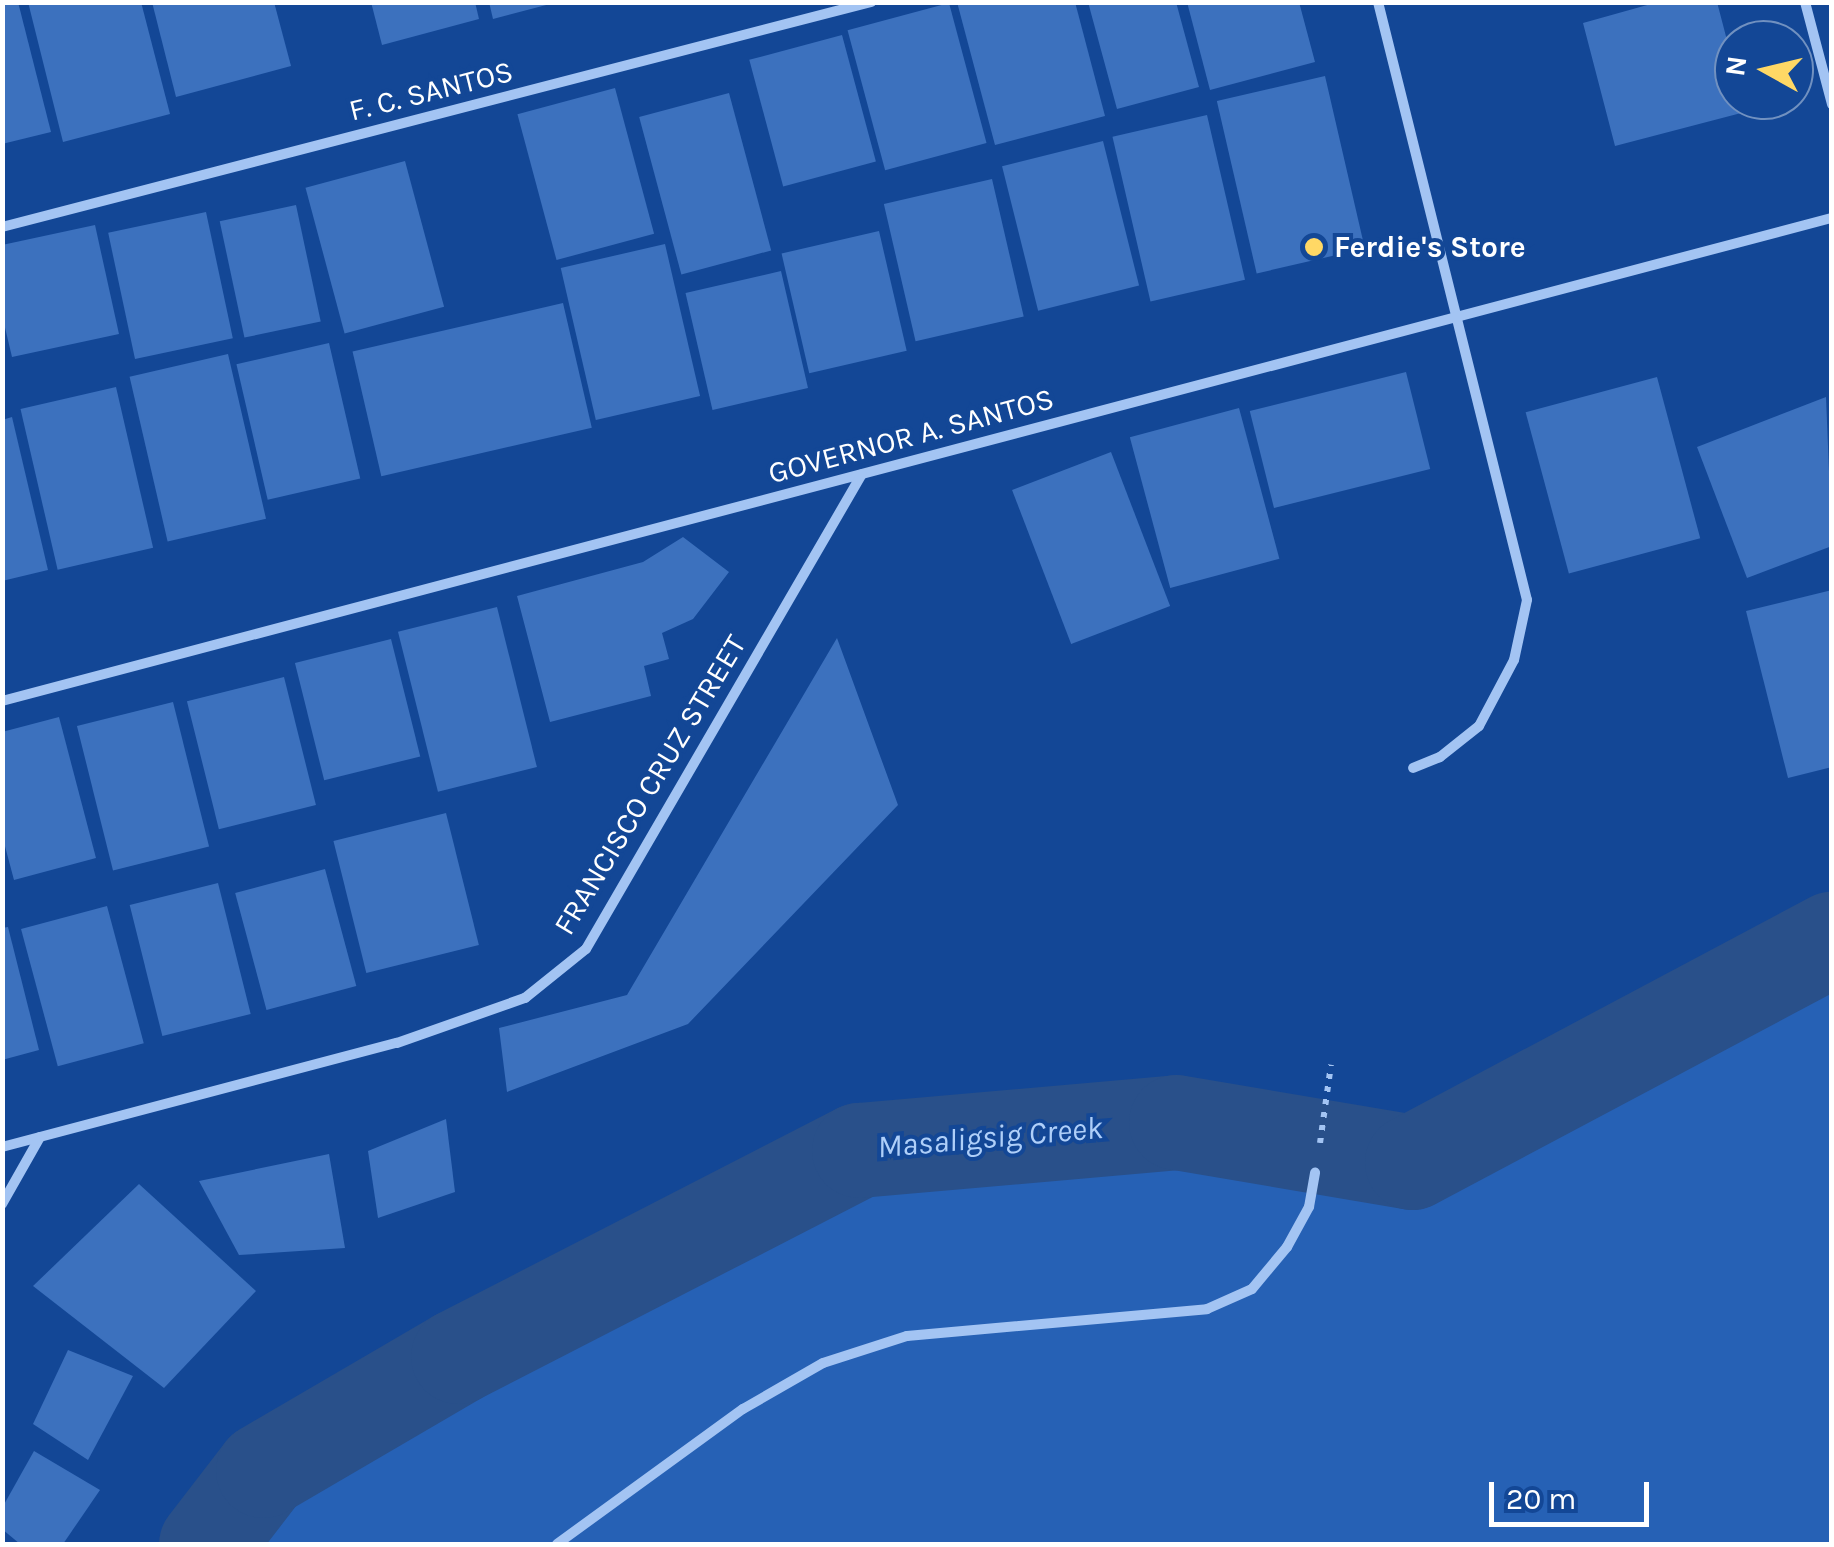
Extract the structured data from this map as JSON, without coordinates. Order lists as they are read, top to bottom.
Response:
{
  "streets": {
    "street": ["F. C. SANTOS", "GOVERNOR A. SANTOS", "FRANCISCO CRUZ STREET"]
  },
  "crossings": [
    ["GOVERNOR A. SANTOS", "FRANCISCO CRUZ STREET"]
  ],
  "water": ["Masaligsig Creek"],
  "places": ["Ferdie's Store"],
  "scale_bar": "20 m",
  "north": "left"
}
